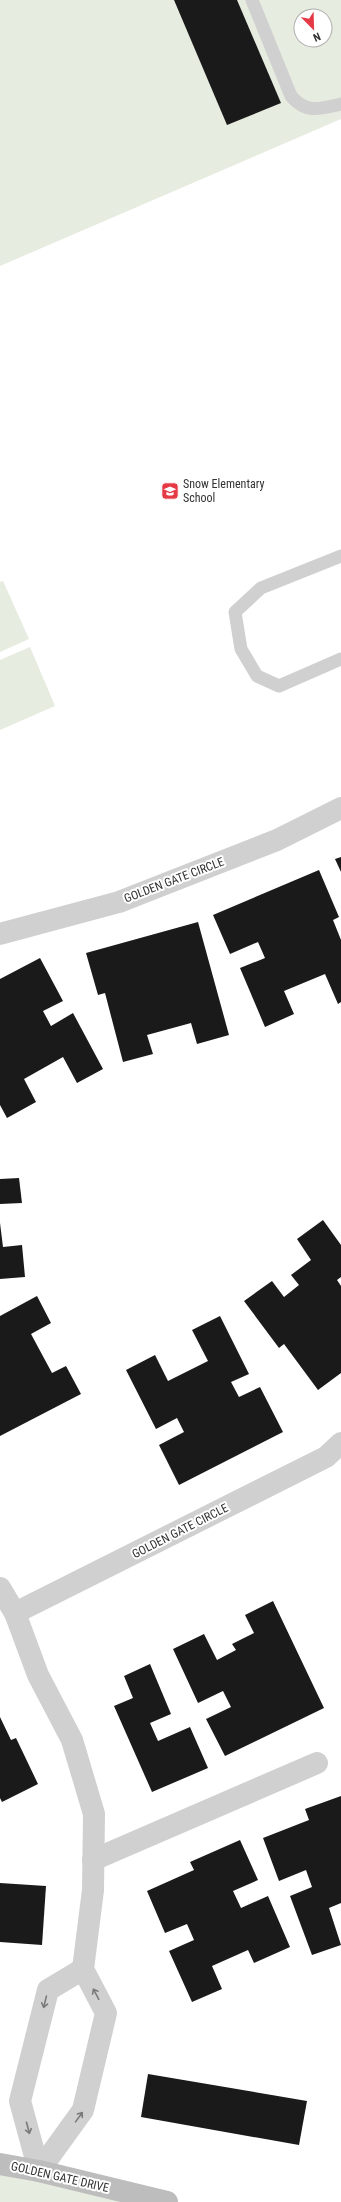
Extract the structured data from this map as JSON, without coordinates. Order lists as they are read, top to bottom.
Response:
{
  "streets": {
    "street": ["GOLDEN GATE CIRCLE", "GOLDEN GATE DRIVE"]
  },
  "places": {
    "school or university": ["Snow Elementary School"]
  },
  "north": "bottom right"
}
